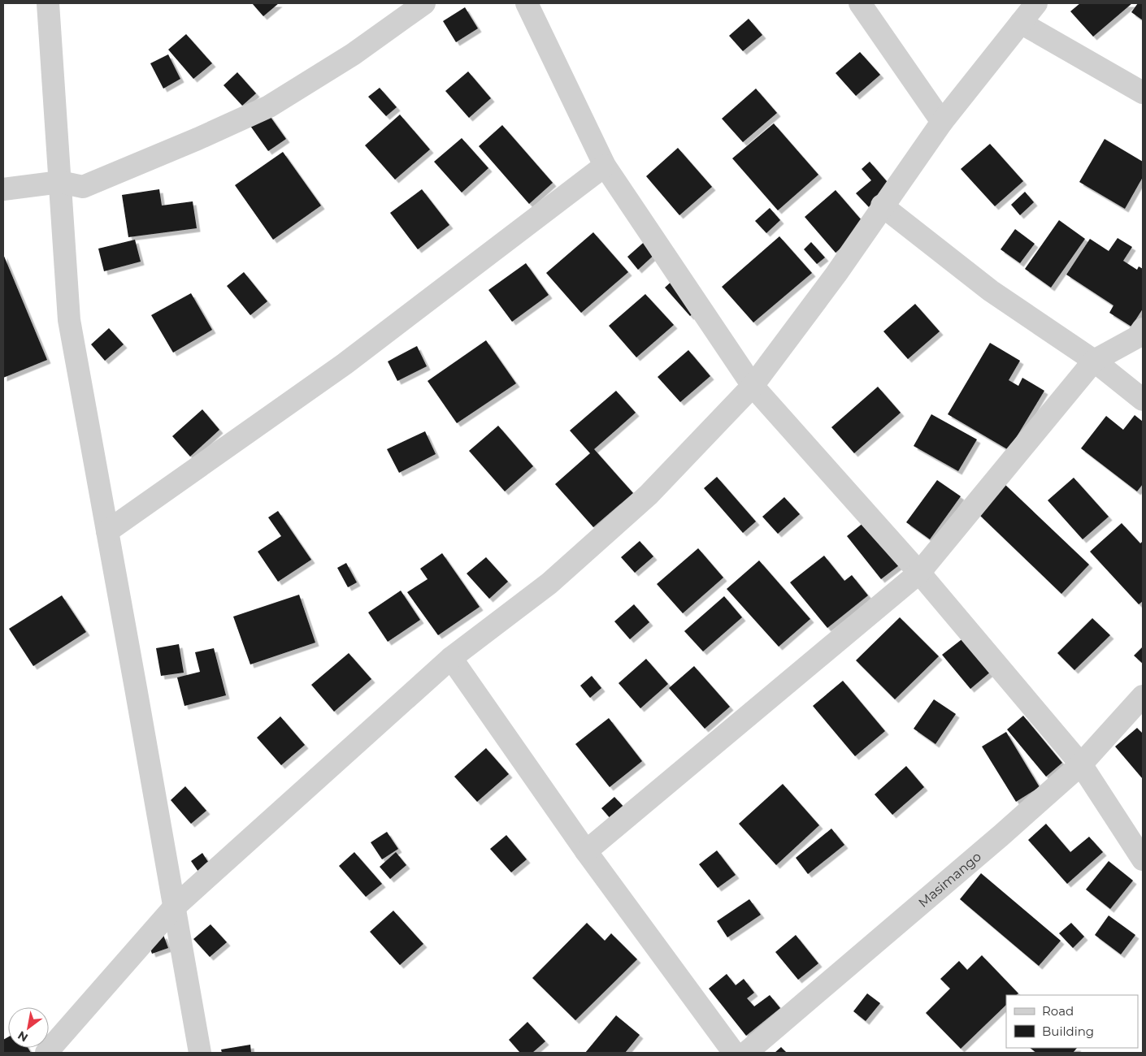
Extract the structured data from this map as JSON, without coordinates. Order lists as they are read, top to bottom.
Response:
{
  "streets": {
    "street": ["Masimango"]
  },
  "legend": ["Road", "Building"],
  "north": "bottom left"
}
